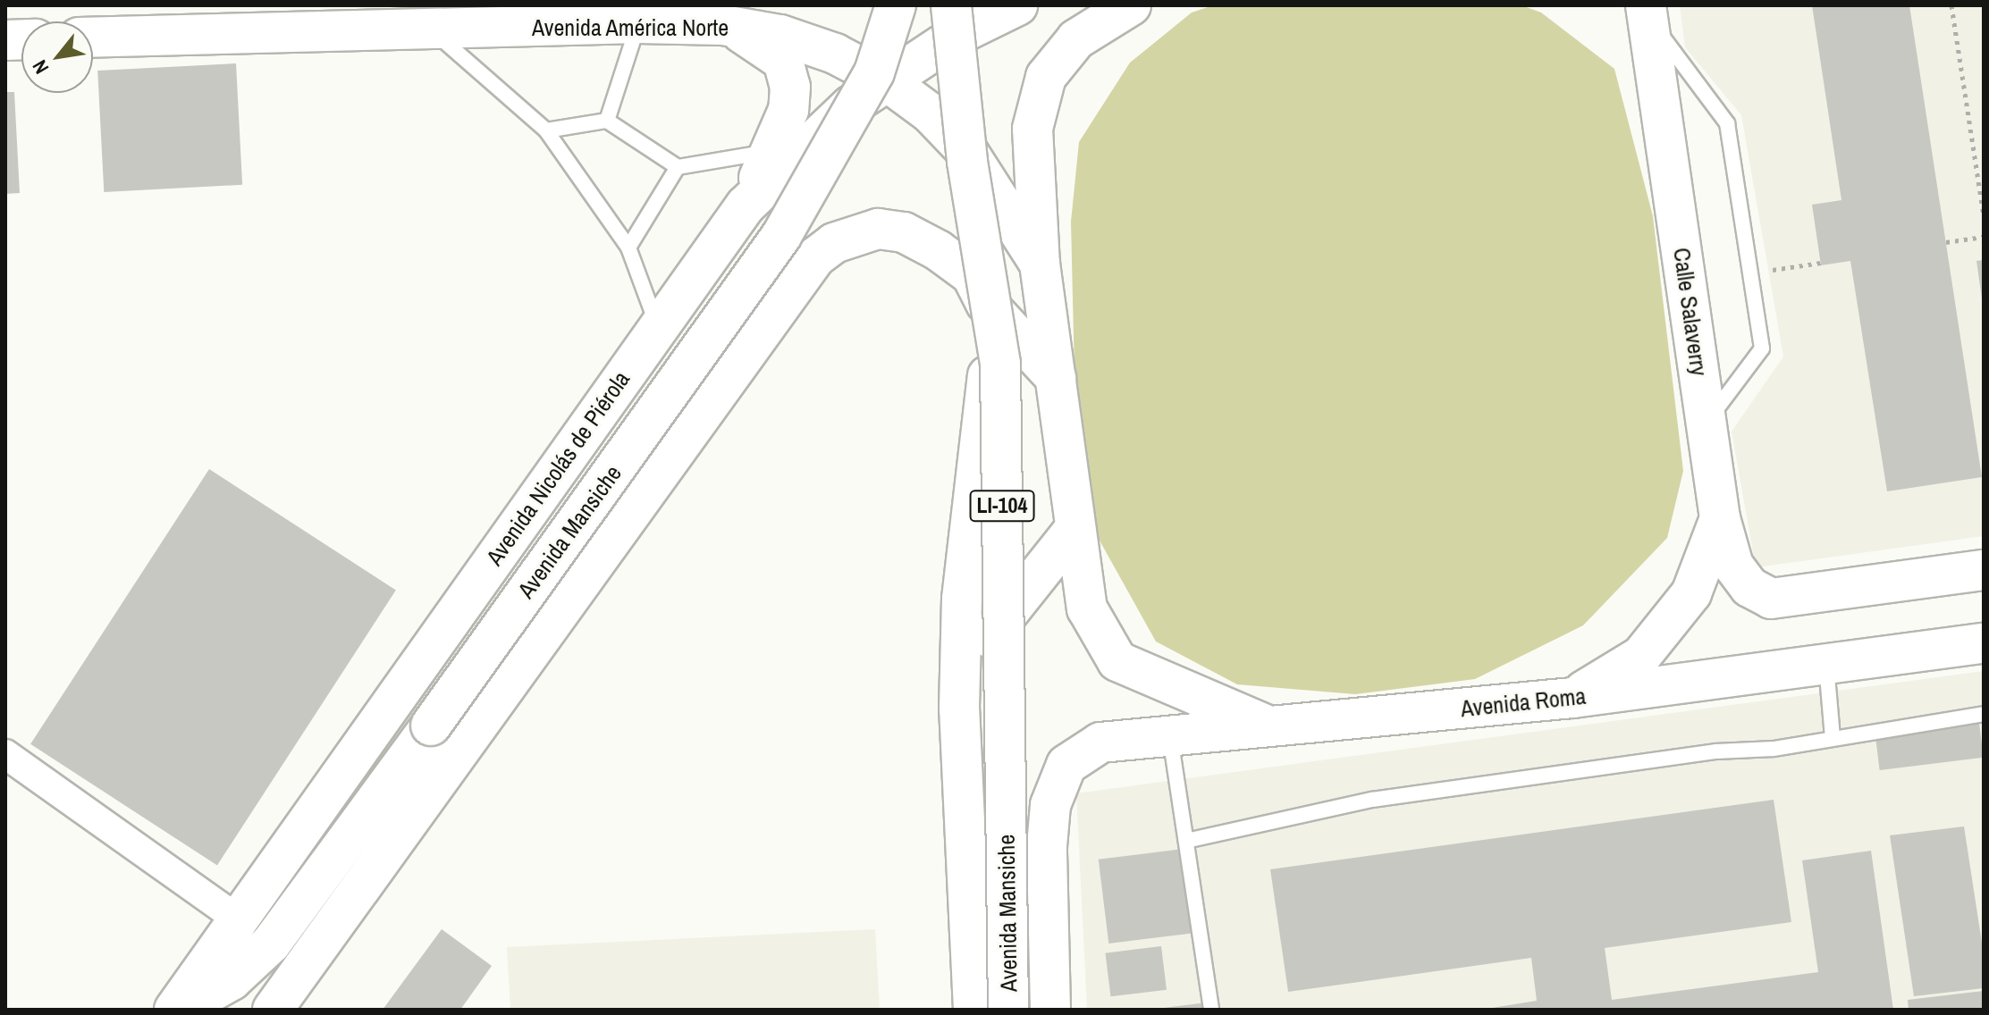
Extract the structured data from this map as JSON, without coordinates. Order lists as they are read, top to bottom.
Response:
{
  "streets": {
    "main road": [
      "Avenida América Norte",
      "Calle Salaverry",
      "Avenida Nicolás de Piérola",
      "LI-104",
      "Avenida Mansiche",
      "Avenida Roma"
    ]
  },
  "crossings": [
    ["Avenida América Norte", "Avenida Nicolás de Piérola"],
    ["Avenida Nicolás de Piérola", "Avenida Mansiche"],
    ["Avenida Mansiche", "Avenida Roma"]
  ],
  "north": "bottom left"
}
